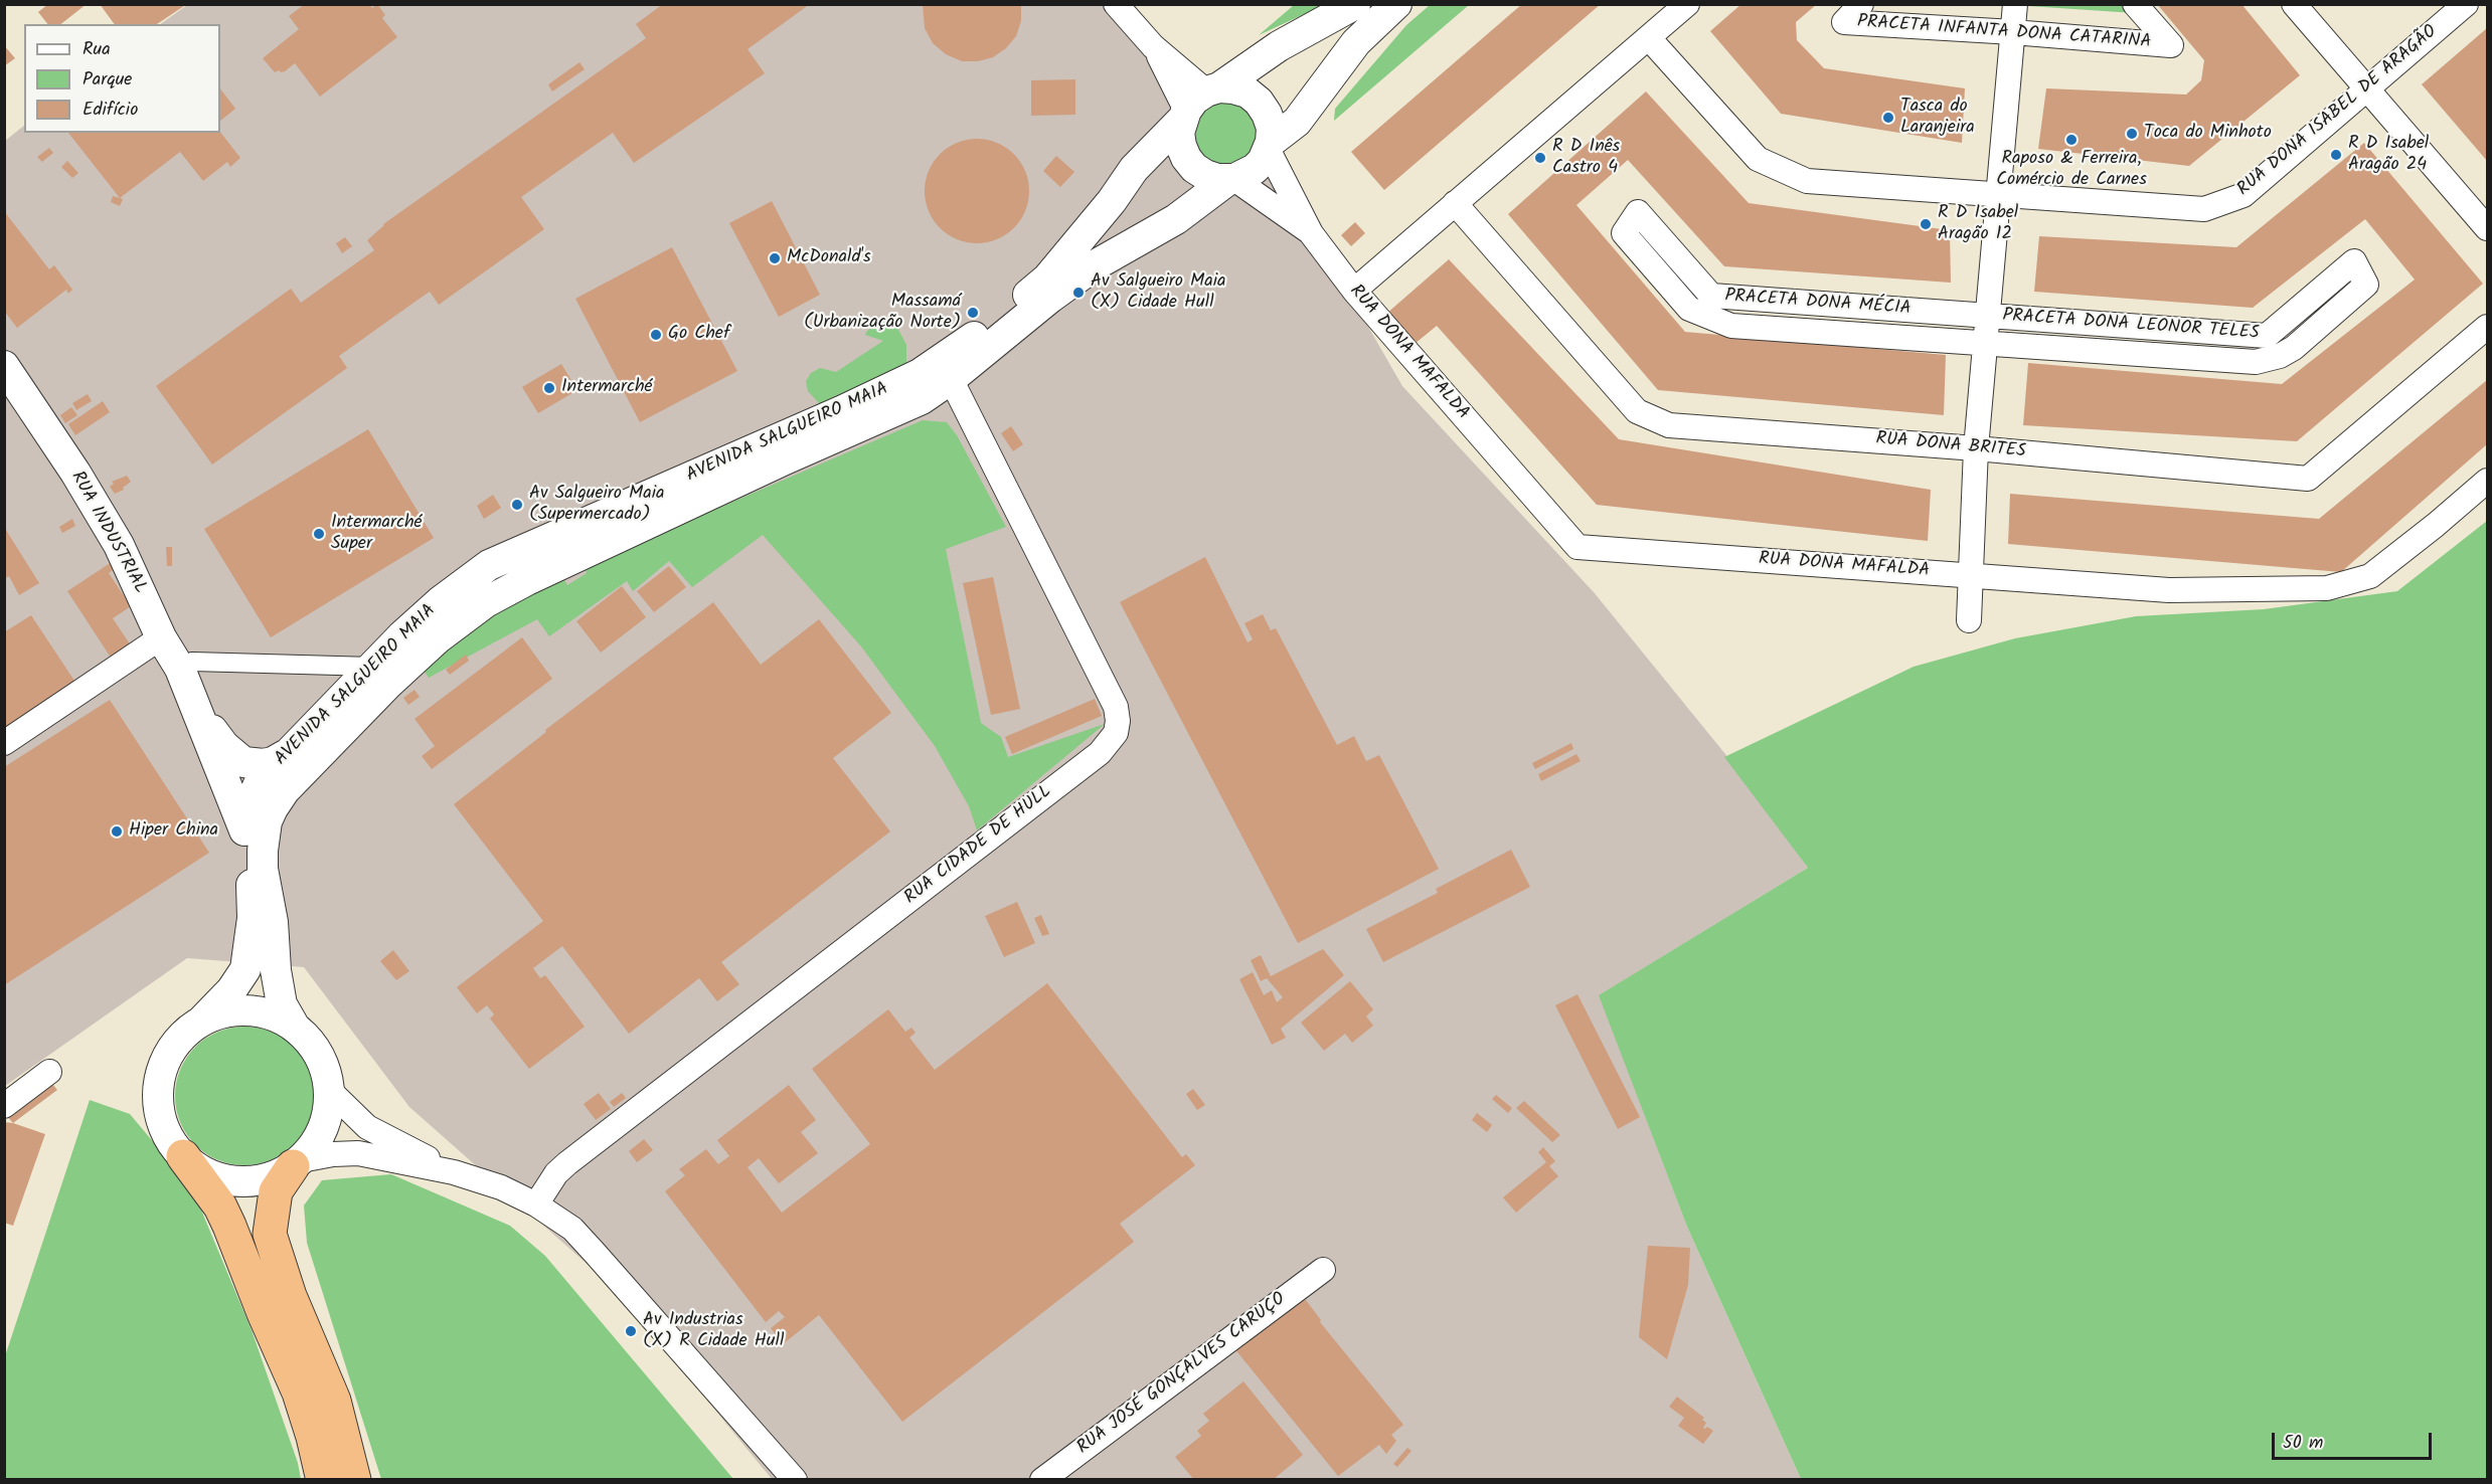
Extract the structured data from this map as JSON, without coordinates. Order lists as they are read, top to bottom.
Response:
{
  "streets": {
    "street": [
      "PRACETA INFANTA DONA CATARINA",
      "RUA DONA ISABEL DE ARAGÃO",
      "PRACETA DONA MÉCIA",
      "PRACETA DONA LEONOR TELES",
      "RUA DONA MAFALDA",
      "AVENIDA SALGUEIRO MAIA",
      "RUA DONA BRITES",
      "RUA INDUSTRIAL",
      "RUA CIDADE DE HULL",
      "RUA JOSÉ GONÇALVES CARUÇO"
    ]
  },
  "crossings": [
    ["PRACETA DONA MÉCIA", "PRACETA DONA LEONOR TELES"],
    ["RUA DONA MAFALDA", "AVENIDA SALGUEIRO MAIA"],
    ["AVENIDA SALGUEIRO MAIA", "RUA INDUSTRIAL"],
    ["AVENIDA SALGUEIRO MAIA", "RUA CIDADE DE HULL"]
  ],
  "places": [
    "Tasca do Laranjeira",
    "Toca do Minhoto",
    "Raposo & Ferreira, Comércio de Carnes",
    "R D Isabel Aragão 24",
    "R D Inês Castro 4",
    "R D Isabel Aragão 12",
    "McDonald's",
    "Av Salgueiro Maia (X) Cidade Hull",
    "Massamá (Urbanização Norte)",
    "Go Chef",
    "Intermarché",
    "Av Salgueiro Maia (Supermercado)",
    "Intermarché Super",
    "Hiper China",
    "Av Industrias (X) R Cidade Hull"
  ],
  "legend": ["Rua", "Parque", "Edifício"],
  "scale_bar": "50 m"
}
